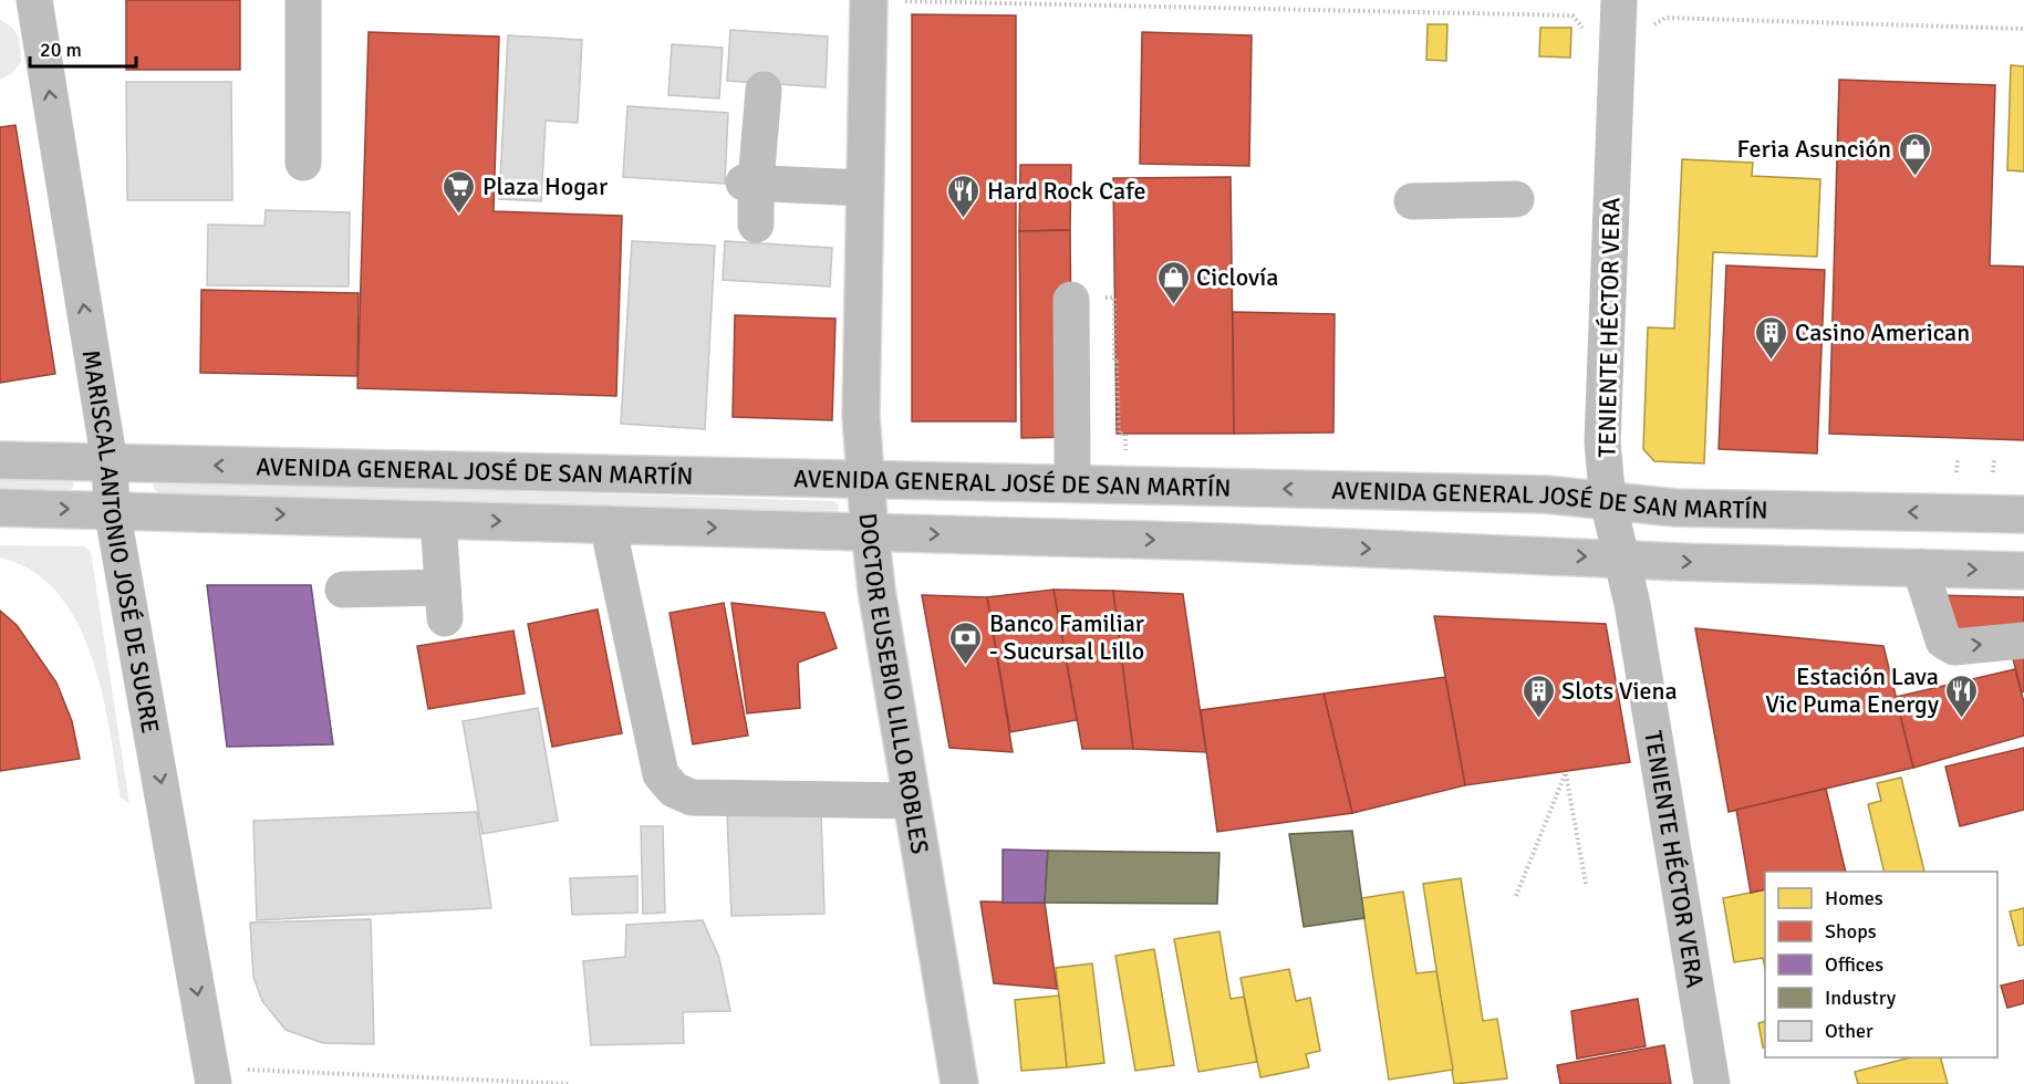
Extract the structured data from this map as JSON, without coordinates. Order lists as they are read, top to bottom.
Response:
{
  "streets": {
    "main road": ["AVENIDA GENERAL JOSÉ DE SAN MARTÍN", "DOCTOR EUSEBIO LILLO ROBLES"],
    "street": ["TENIENTE HÉCTOR VERA", "MARISCAL ANTONIO JOSÉ DE SUCRE"]
  },
  "crossings": [
    ["TENIENTE HÉCTOR VERA", "AVENIDA GENERAL JOSÉ DE SAN MARTÍN"],
    ["AVENIDA GENERAL JOSÉ DE SAN MARTÍN", "MARISCAL ANTONIO JOSÉ DE SUCRE"],
    ["AVENIDA GENERAL JOSÉ DE SAN MARTÍN", "DOCTOR EUSEBIO LILLO ROBLES"]
  ],
  "places": {
    "shop": ["Feria Asunción", "Ciclovía"],
    "supermarket": ["Plaza Hogar"],
    "restaurant": ["Hard Rock Cafe", "Estación Lava Vic Puma Energy"],
    "building": ["Casino American", "Slots Viena"],
    "bank": ["Banco Familiar - Sucursal Lillo"]
  },
  "legend": [
    "Homes",
    "Shops",
    "Offices",
    "Industry",
    "Other"
  ],
  "scale_bar": "20 m"
}
